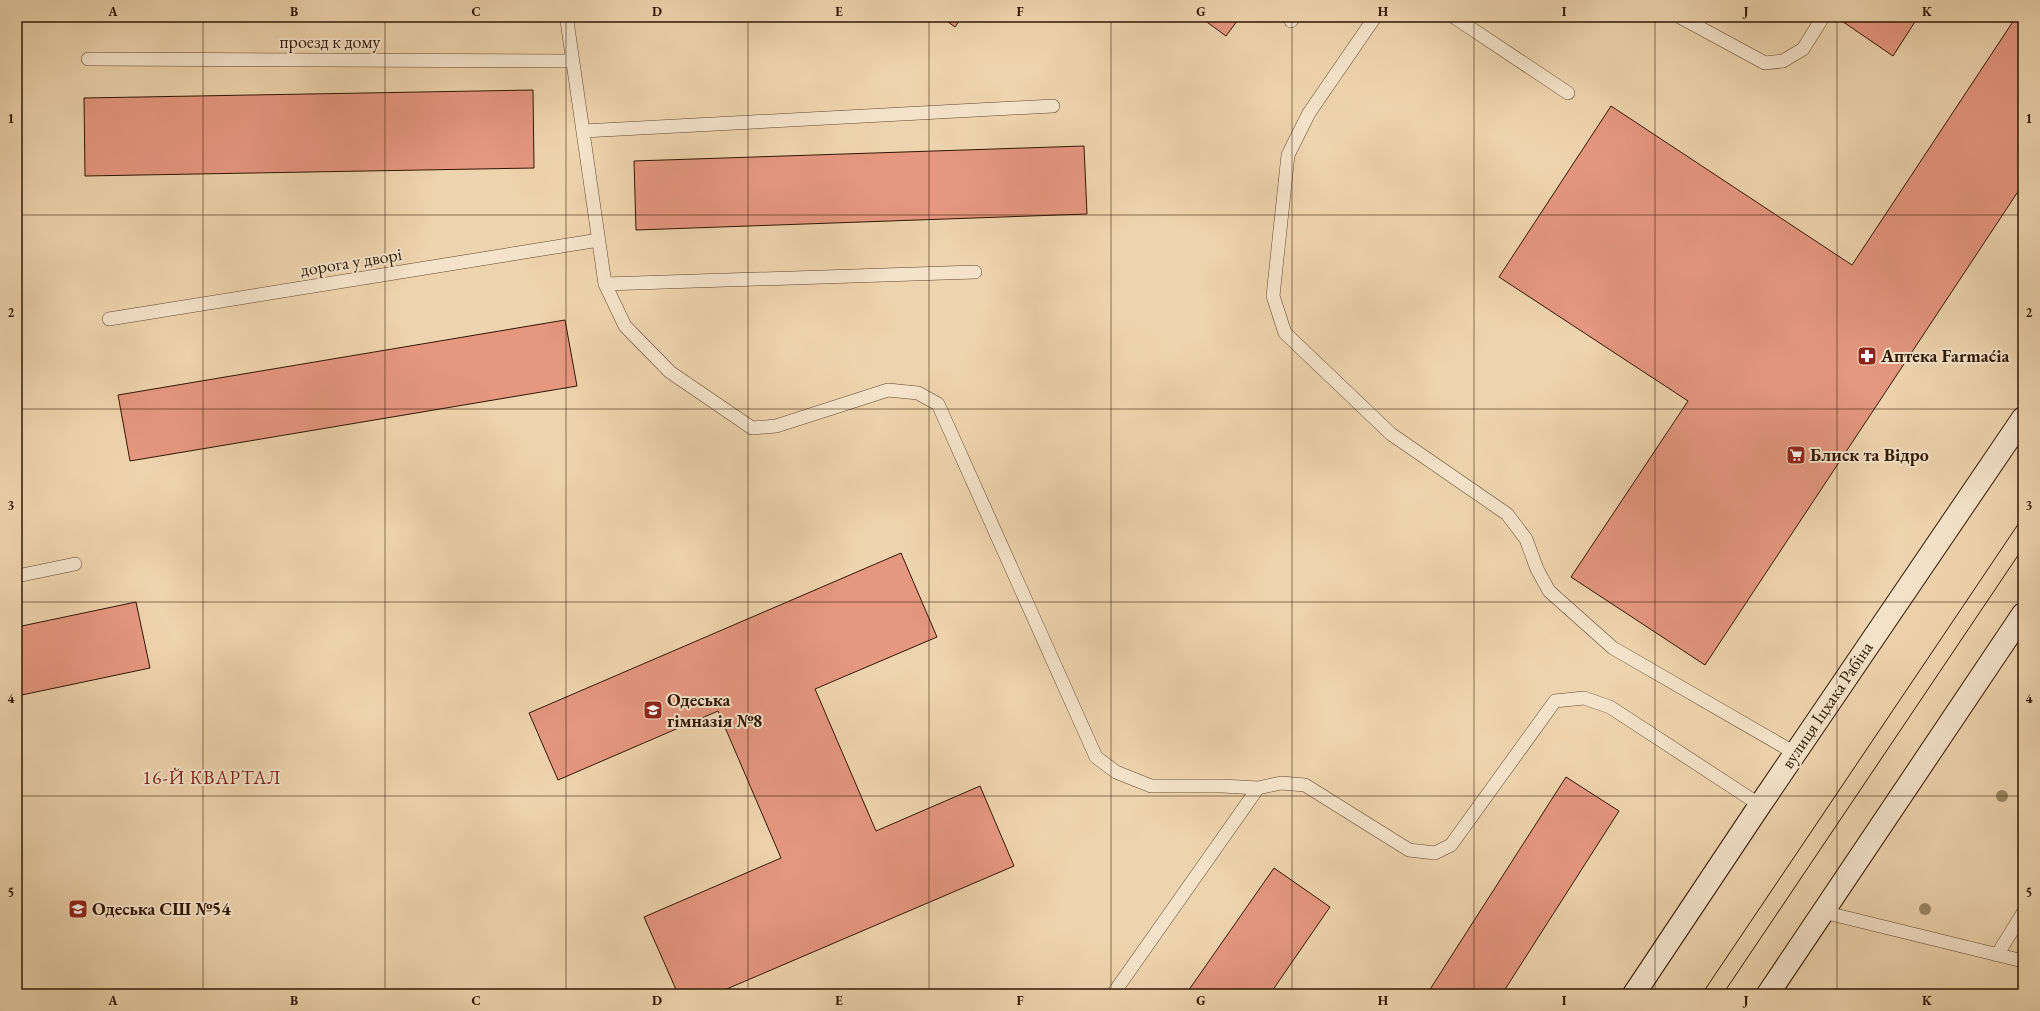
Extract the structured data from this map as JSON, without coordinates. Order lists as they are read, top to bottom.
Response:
{
  "streets": {
    "main road": ["вулиця Іцхака Рабіна"],
    "lane": ["проезд к дому", "дорога у дворі"]
  },
  "districts": ["16-Й КВАРТАЛ"],
  "places": {
    "pharmacy": ["Аптека Farmaćia"],
    "supermarket": ["Блиск та Відро"],
    "school or university": ["Одеська гімназія №8", "Одеська СШ №54"]
  },
  "grid": {
    "columns": [
      "A",
      "B",
      "C",
      "D",
      "E",
      "F",
      "G",
      "H",
      "I",
      "J",
      "K"
    ],
    "rows": [
      "1",
      "2",
      "3",
      "4",
      "5"
    ]
  }
}
